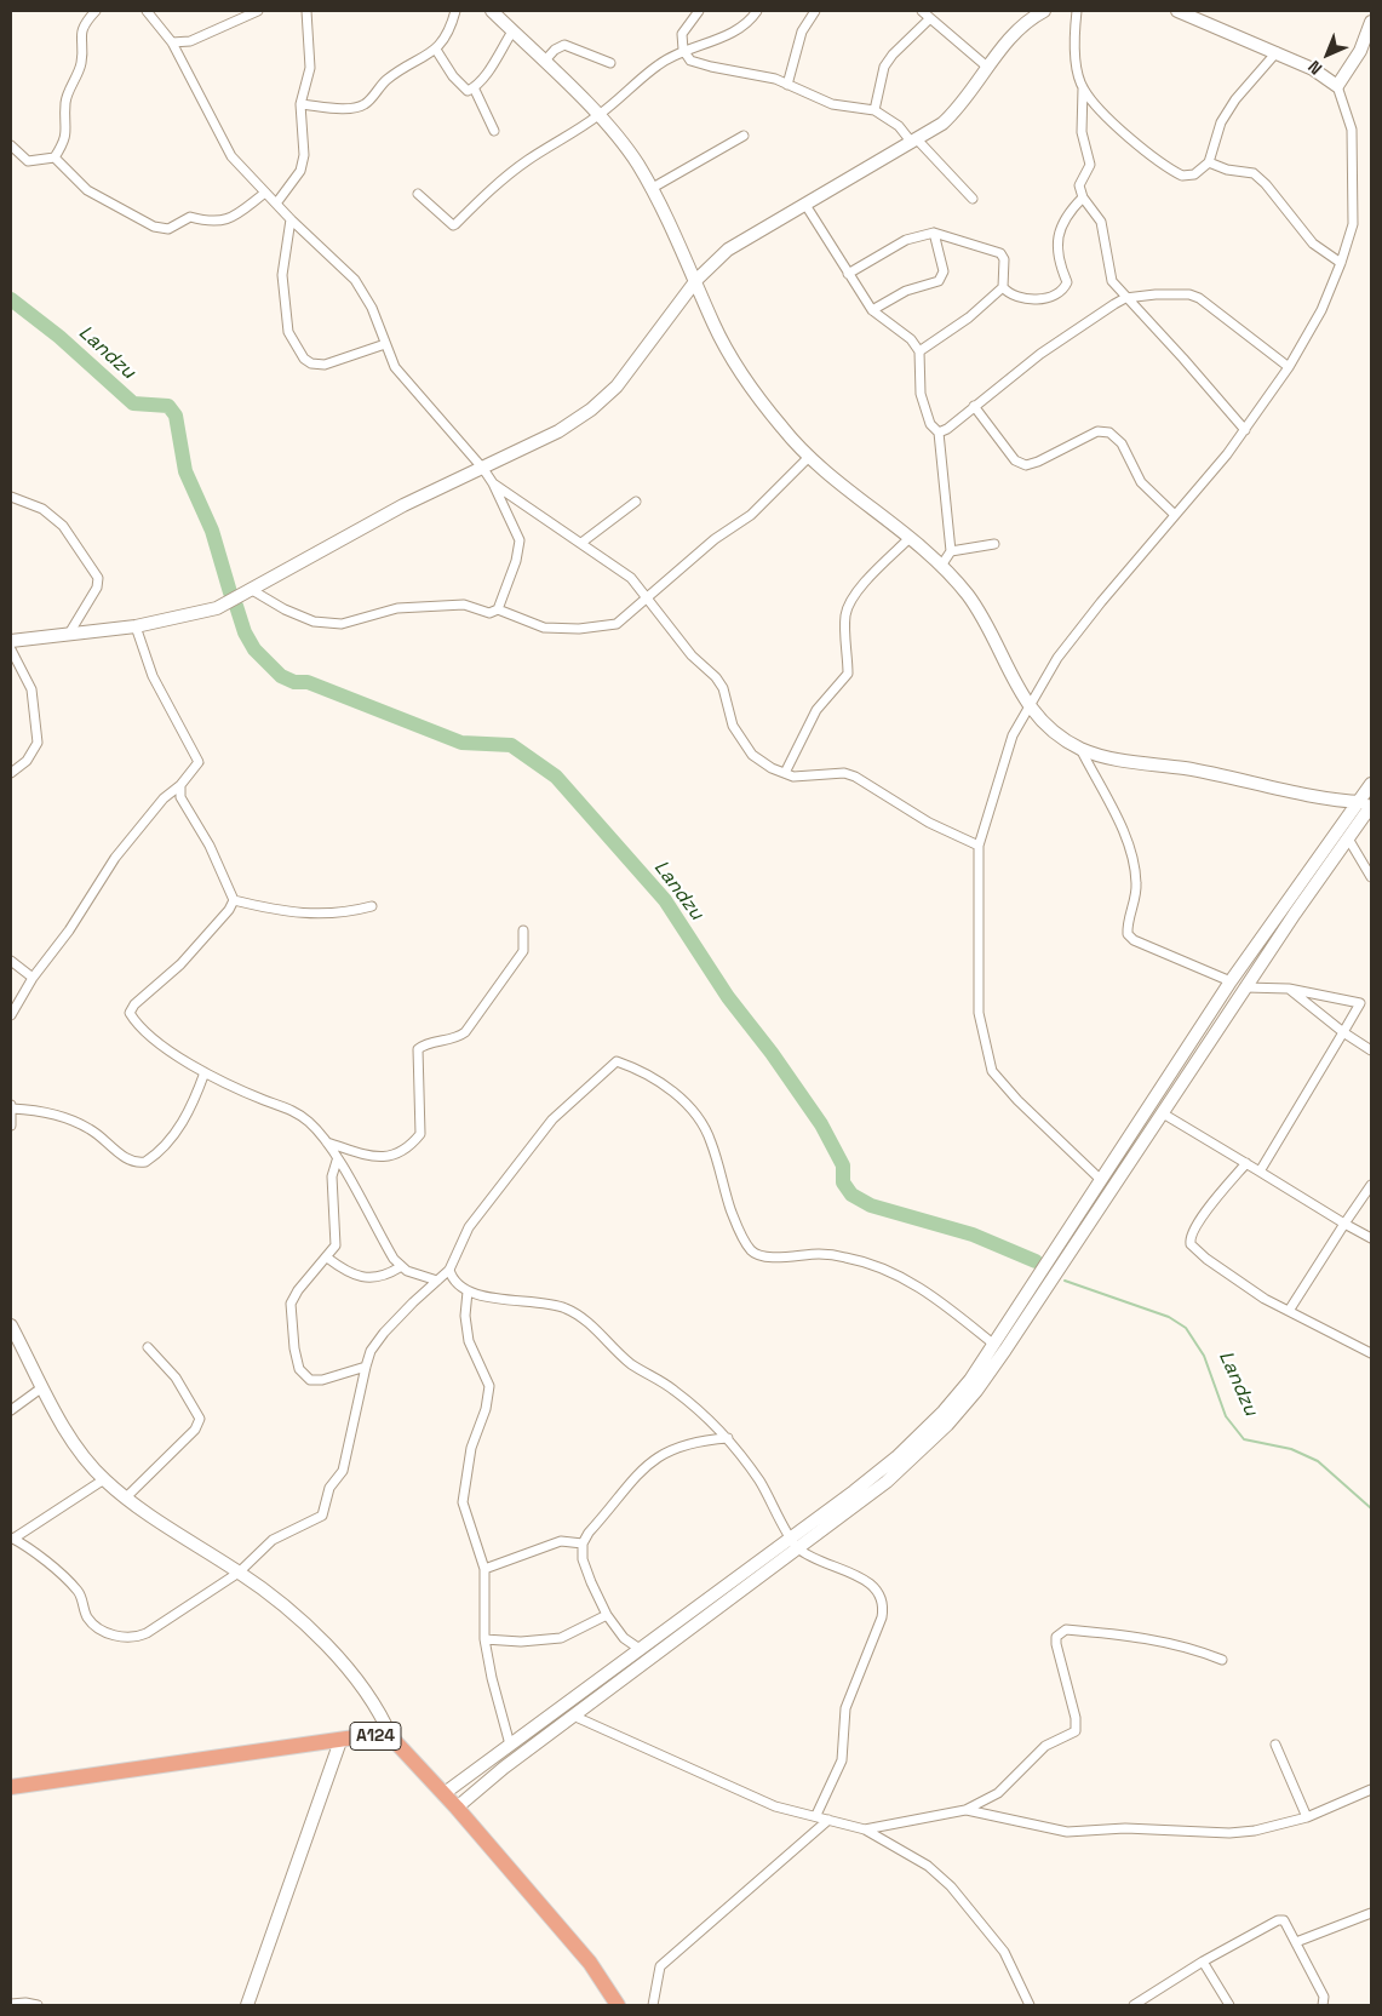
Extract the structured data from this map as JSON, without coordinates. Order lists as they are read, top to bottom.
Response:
{
  "streets": {
    "highway": ["A124"]
  },
  "water": ["Landzu"],
  "north": "bottom left"
}
